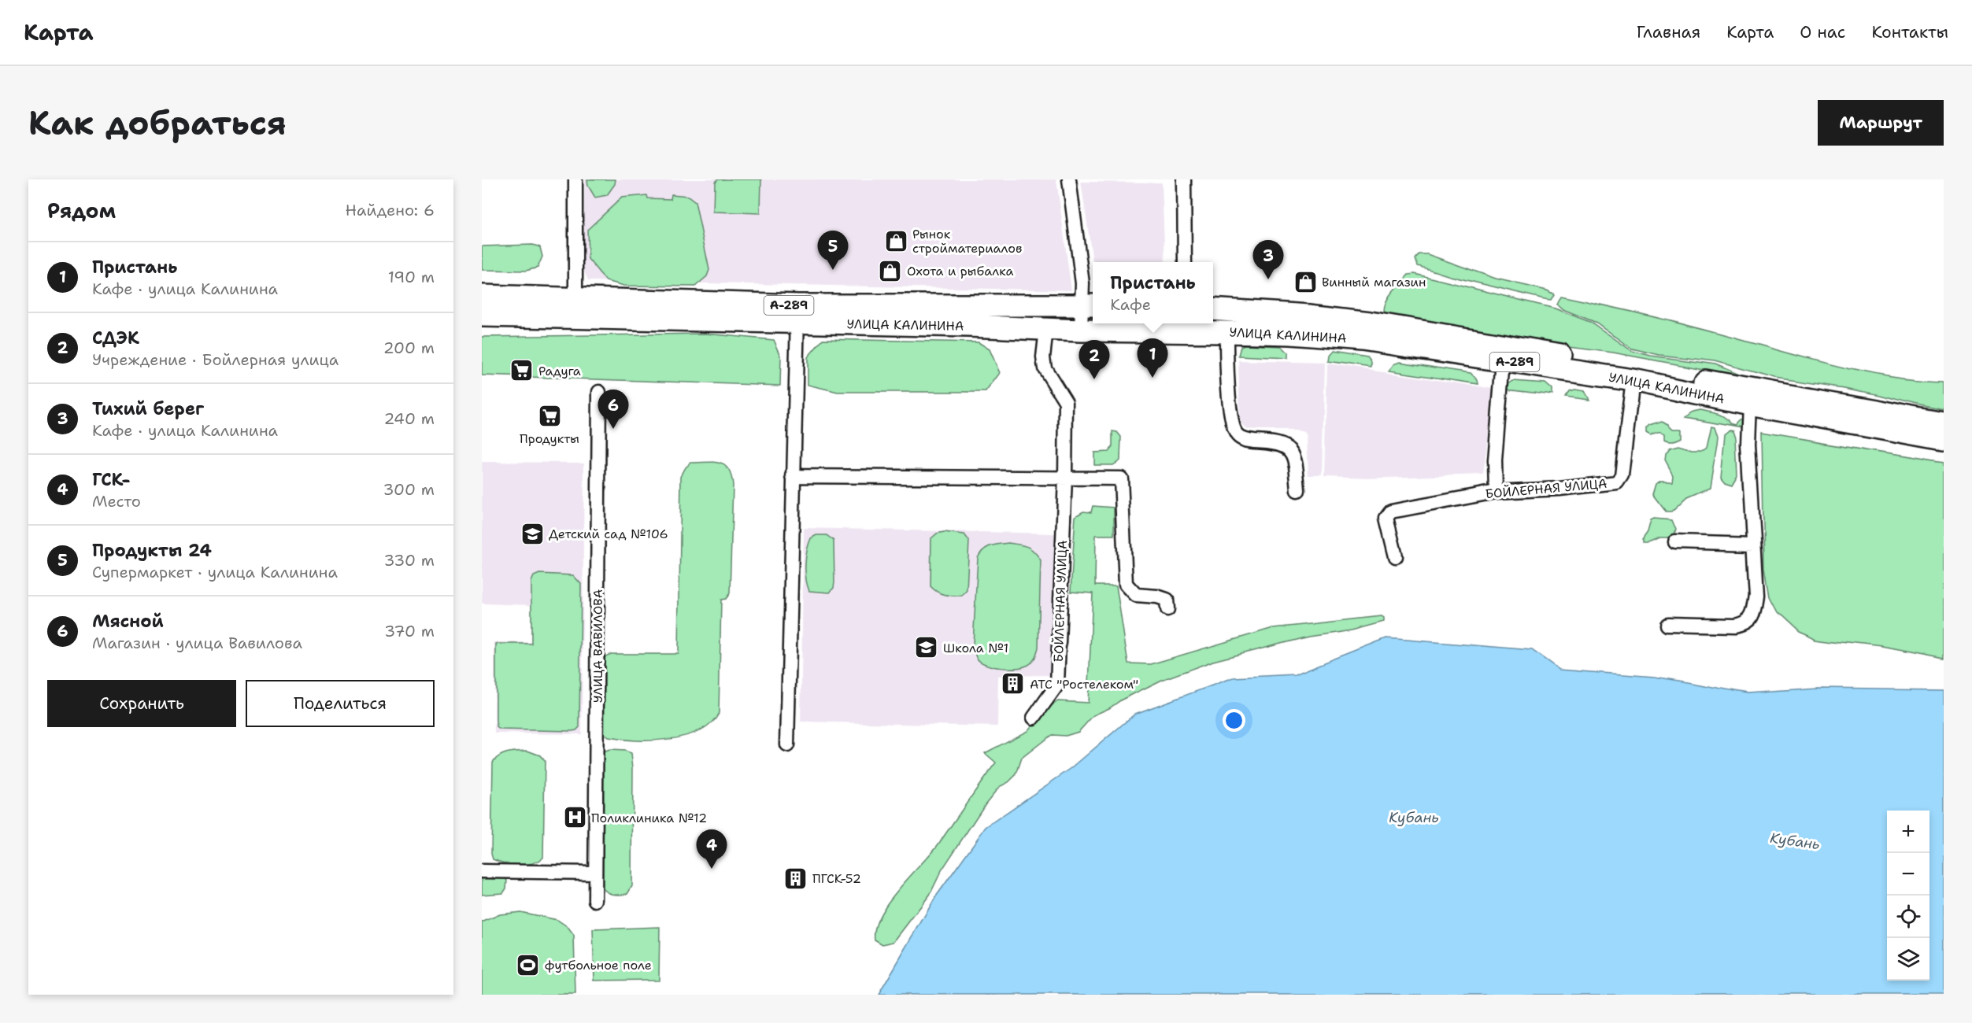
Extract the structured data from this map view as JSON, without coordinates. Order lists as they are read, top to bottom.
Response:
{
  "streets": {
    "highway": ["А-289", "УЛИЦА КАЛИНИНА"],
    "street": ["БОЙЛЕРНАЯ УЛИЦА", "УЛИЦА ВАВИЛОВА"]
  },
  "crossings": [
    ["УЛИЦА КАЛИНИНА", "БОЙЛЕРНАЯ УЛИЦА"]
  ],
  "water": ["Кубань"],
  "places": {
    "shop": ["Рынок стройматериалов", "Охота и рыбалка", "Винный магазин"],
    "supermarket": ["Радуга", "Продукты"],
    "school or university": ["Детский сад №106", "Школа №1"],
    "building": ["АТС \"Ростелеком\"", "ПГСК-52"],
    "hospital": ["Поликлиника №12"],
    "sports": ["футбольное поле"]
  },
  "page": {
    "header": "Карта",
    "nav": [
      "Главная",
      "Карта",
      "О нас",
      "Контакты"
    ],
    "buttons": [
      "Маршрут",
      ["Сохранить", "Поделиться"]
    ],
    "title": "Как добраться",
    "heading": ["Рядом", "Найдено: 6"],
    "pins": [
      "5",
      "3",
      "1",
      "2",
      "6",
      "4"
    ],
    "list": [
      {
        "mark": "1",
        "name": "Пристань",
        "note": "Кафе · улица Калинина",
        "value": "190 m"
      },
      {
        "mark": "2",
        "name": "СДЭК",
        "note": "Учреждение · Бойлерная улица",
        "value": "200 m"
      },
      {
        "mark": "3",
        "name": "Тихий берег",
        "note": "Кафе · улица Калинина",
        "value": "240 m"
      },
      {
        "mark": "4",
        "name": "ГСК-",
        "note": "Место",
        "value": "300 m"
      },
      {
        "mark": "5",
        "name": "Продукты 24",
        "note": "Супермаркет · улица Калинина",
        "value": "330 m"
      },
      {
        "mark": "6",
        "name": "Мясной",
        "note": "Магазин · улица Вавилова",
        "value": "370 m"
      }
    ],
    "popup": ["Пристань", "Кафе"],
    "map_buttons": ["+", "−"]
  }
}
